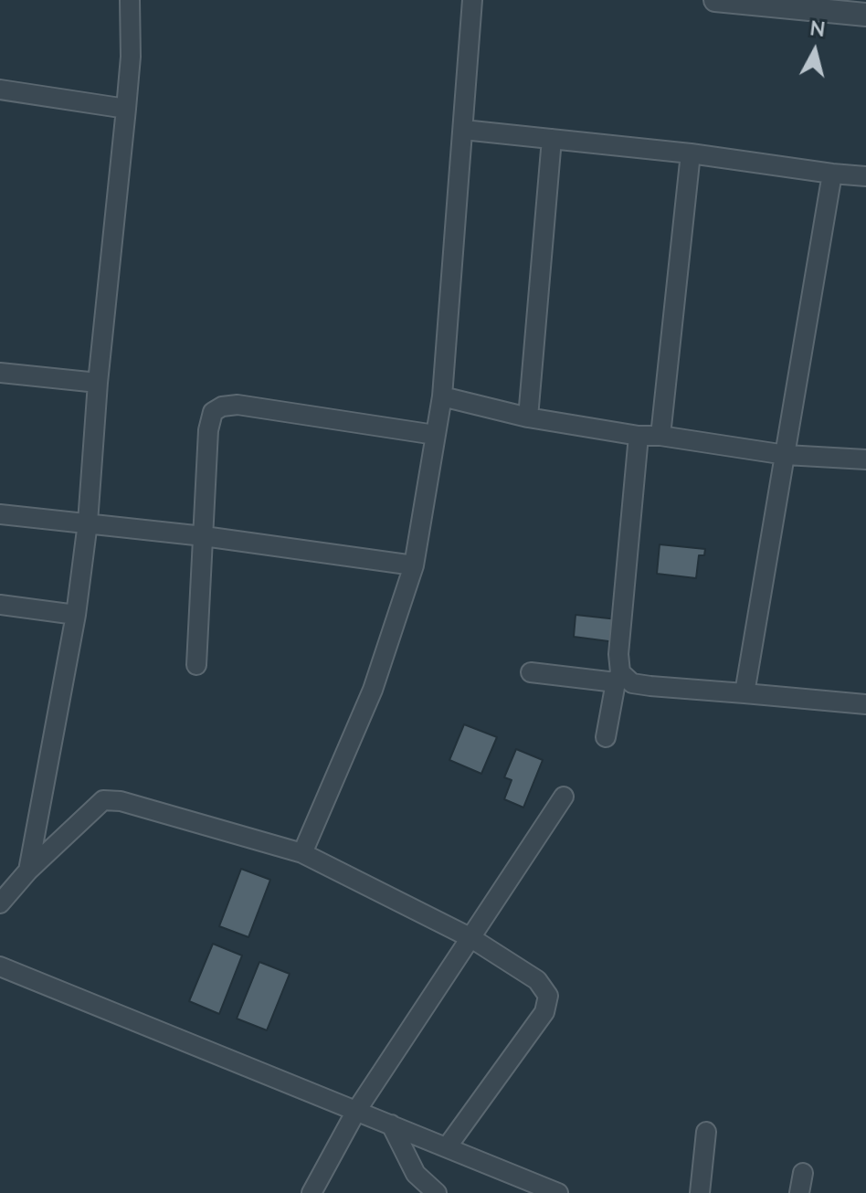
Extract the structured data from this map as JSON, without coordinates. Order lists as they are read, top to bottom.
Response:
{
  "north": "top"
}
